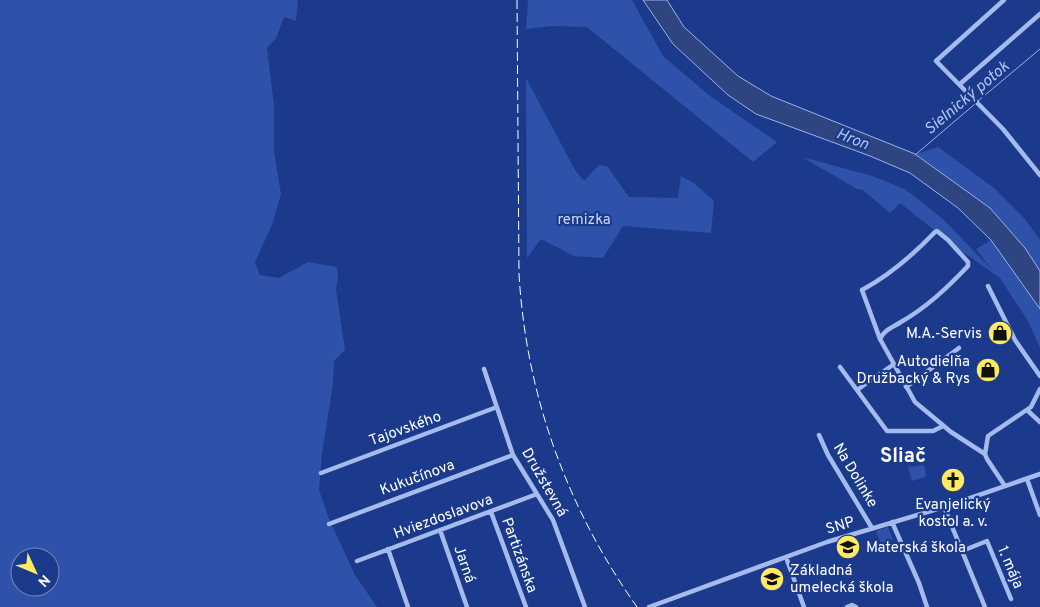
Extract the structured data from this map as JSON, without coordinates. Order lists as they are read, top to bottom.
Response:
{
  "streets": {
    "street": [
      "Tajovského",
      "Na Dolinke",
      "Kukučínova",
      "Družstevná",
      "Hviezdoslavova",
      "SNP",
      "Partizánska",
      "Jarná",
      "1. mája"
    ]
  },
  "crossings": [
    ["Tajovského", "Družstevná"],
    ["Na Dolinke", "SNP"],
    ["Kukučínova", "Družstevná"],
    ["Družstevná", "Hviezdoslavova"],
    ["Hviezdoslavova", "Partizánska"],
    ["Hviezdoslavova", "Jarná"]
  ],
  "districts": ["Sliač"],
  "water": ["Sielnický potok", "Hron"],
  "parks": ["remizka"],
  "places": {
    "shop": ["M.A.-Servis", "Autodielňa Družbacký & Rys"],
    "church": ["Evanjelický kostol a. v."],
    "school or university": ["Materská škola", "Základná umelecká škola"]
  },
  "north": "bottom right"
}
